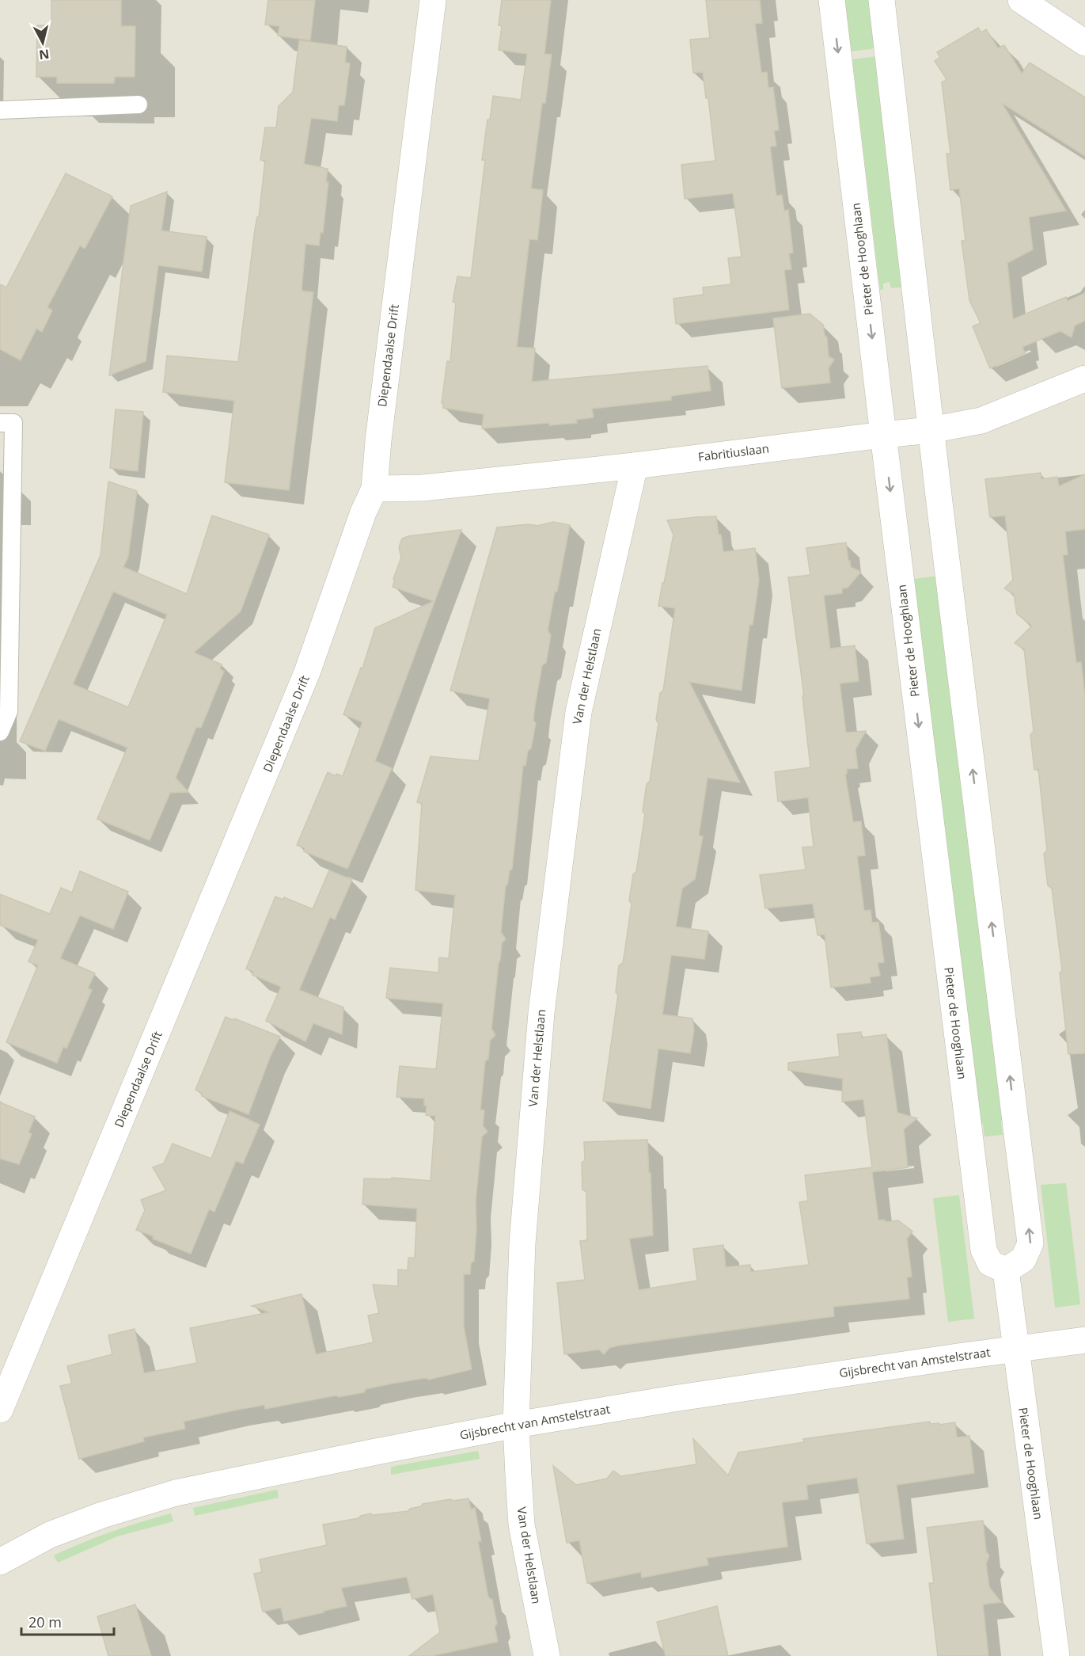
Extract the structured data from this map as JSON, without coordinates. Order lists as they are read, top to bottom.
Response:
{
  "streets": {
    "street": [
      "Pieter de Hooghlaan",
      "Diependaalse Drift",
      "Fabritiuslaan",
      "Van der Helstlaan",
      "Gijsbrecht van Amstelstraat"
    ]
  },
  "crossings": [
    ["Pieter de Hooghlaan", "Fabritiuslaan"],
    ["Pieter de Hooghlaan", "Gijsbrecht van Amstelstraat"],
    ["Diependaalse Drift", "Fabritiuslaan"],
    ["Fabritiuslaan", "Van der Helstlaan"],
    ["Van der Helstlaan", "Gijsbrecht van Amstelstraat"]
  ],
  "scale_bar": "20 m",
  "north": "bottom"
}
